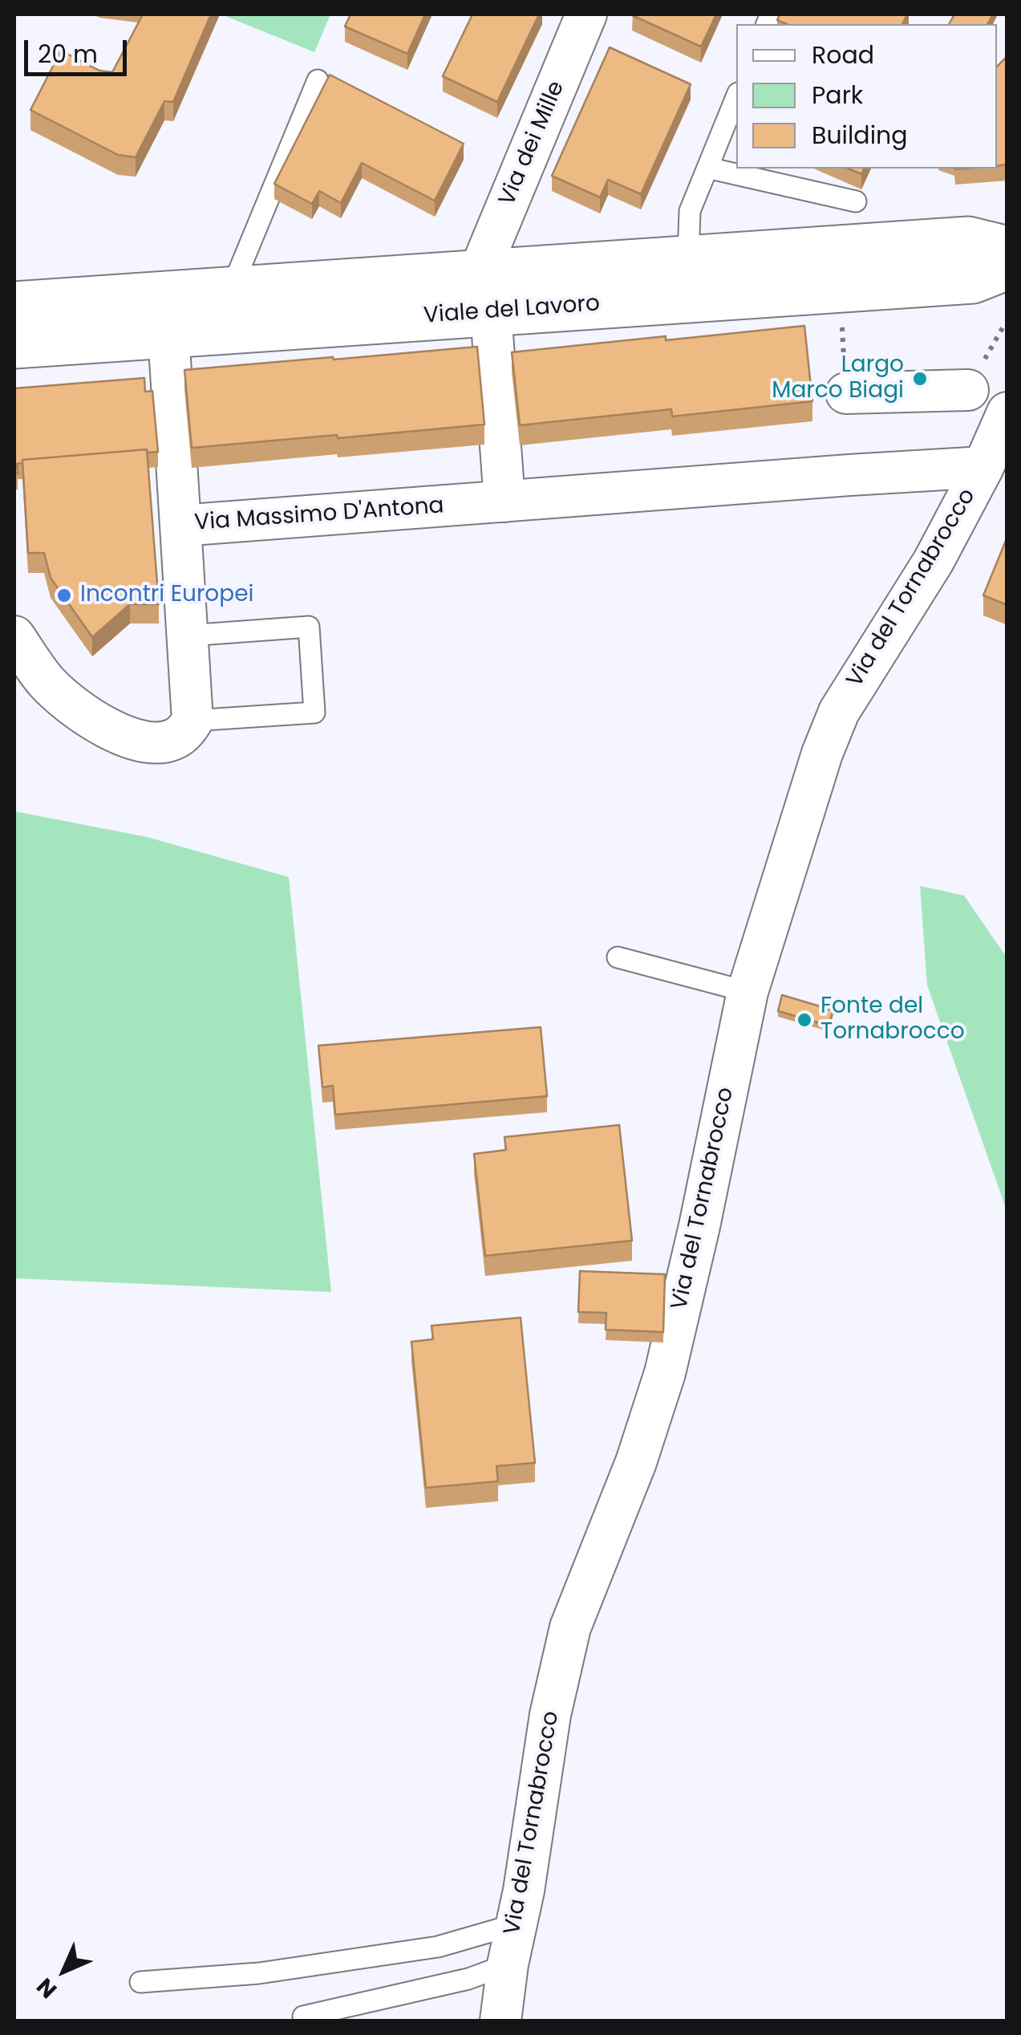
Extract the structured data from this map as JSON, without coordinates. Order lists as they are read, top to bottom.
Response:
{
  "streets": {
    "main road": ["Viale del Lavoro"],
    "street": ["Via dei Mille", "Via Massimo D'Antona", "Via del Tornabrocco"]
  },
  "crossings": [
    ["Via dei Mille", "Viale del Lavoro"],
    ["Viale del Lavoro", "Via Massimo D'Antona"],
    ["Via Massimo D'Antona", "Via del Tornabrocco"]
  ],
  "places": ["Largo Marco Biagi", "Incontri Europei", "Fonte del Tornabrocco"],
  "legend": ["Road", "Park", "Building"],
  "scale_bar": "20 m",
  "north": "bottom left"
}
